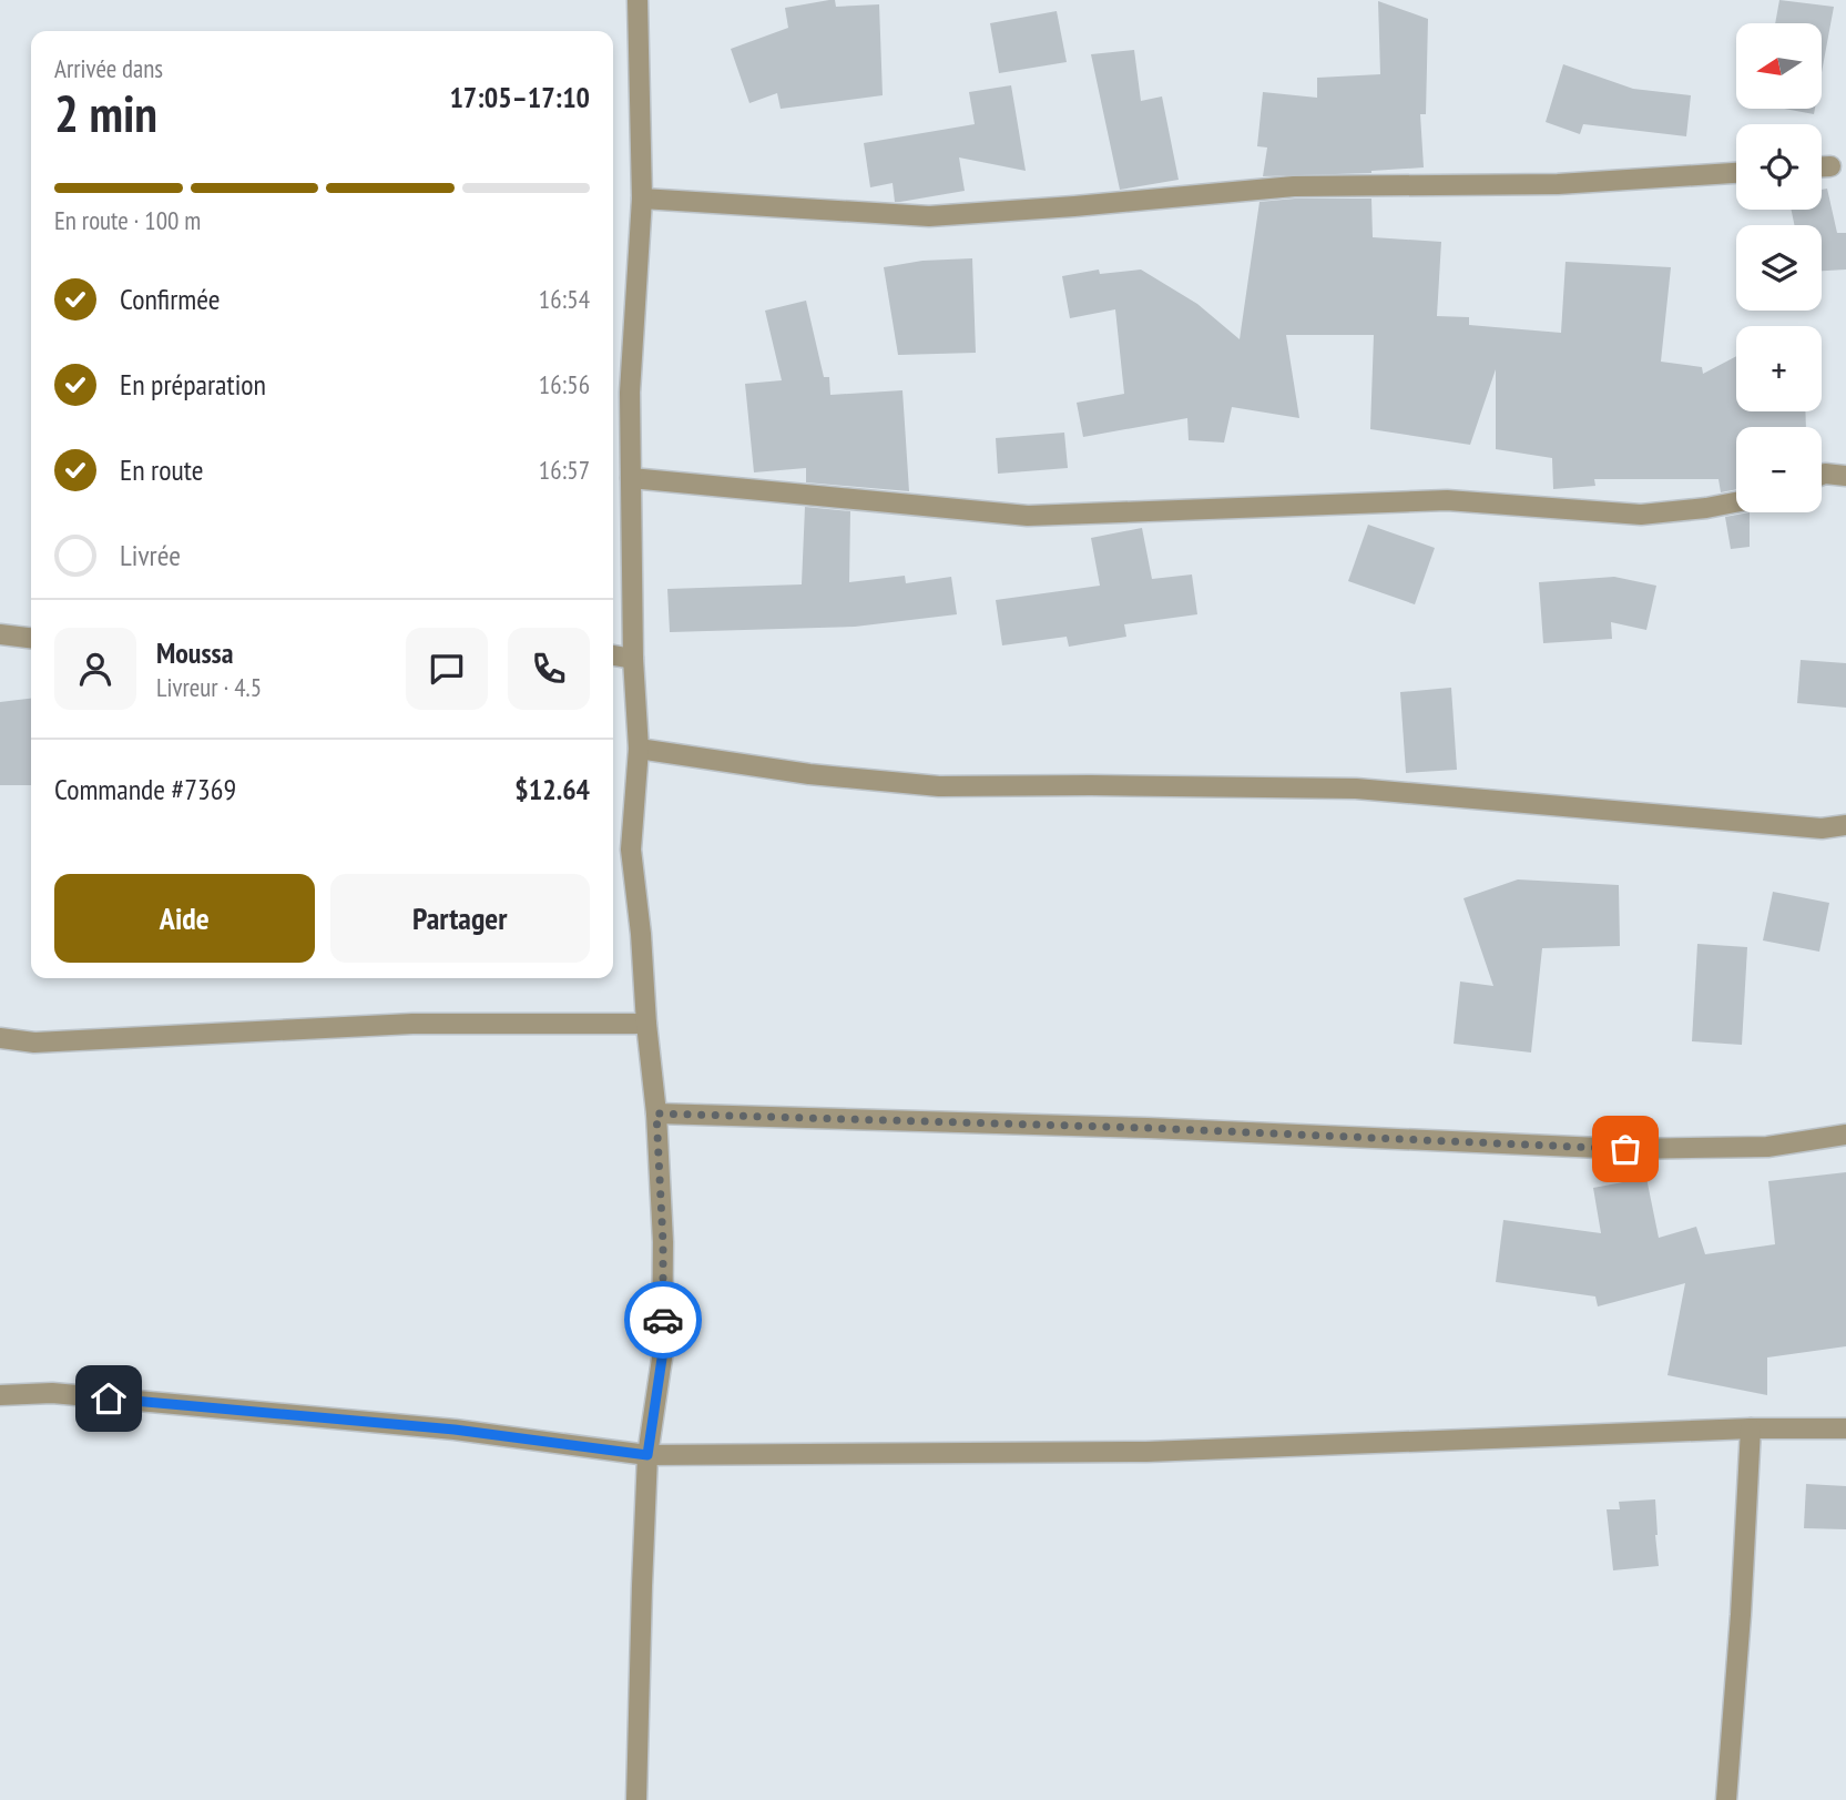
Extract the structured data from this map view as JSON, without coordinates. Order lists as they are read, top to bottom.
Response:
{
  "north": "left",
  "page": {
    "map_buttons": ["+", "−"],
    "heading": ["2 min", "Arrivée dans", "17:05–17:10"],
    "panel": [
      "Moussa",
      "Livreur · 4.5",
      "Commande #7369",
      "$12.64"
    ],
    "bar": "En route · 100 m",
    "list": [
      ["Confirmée", "16:54"],
      ["En préparation", "16:56"],
      ["En route", "16:57"],
      "Livrée"
    ],
    "buttons": ["Aide", "Partager"]
  }
}
